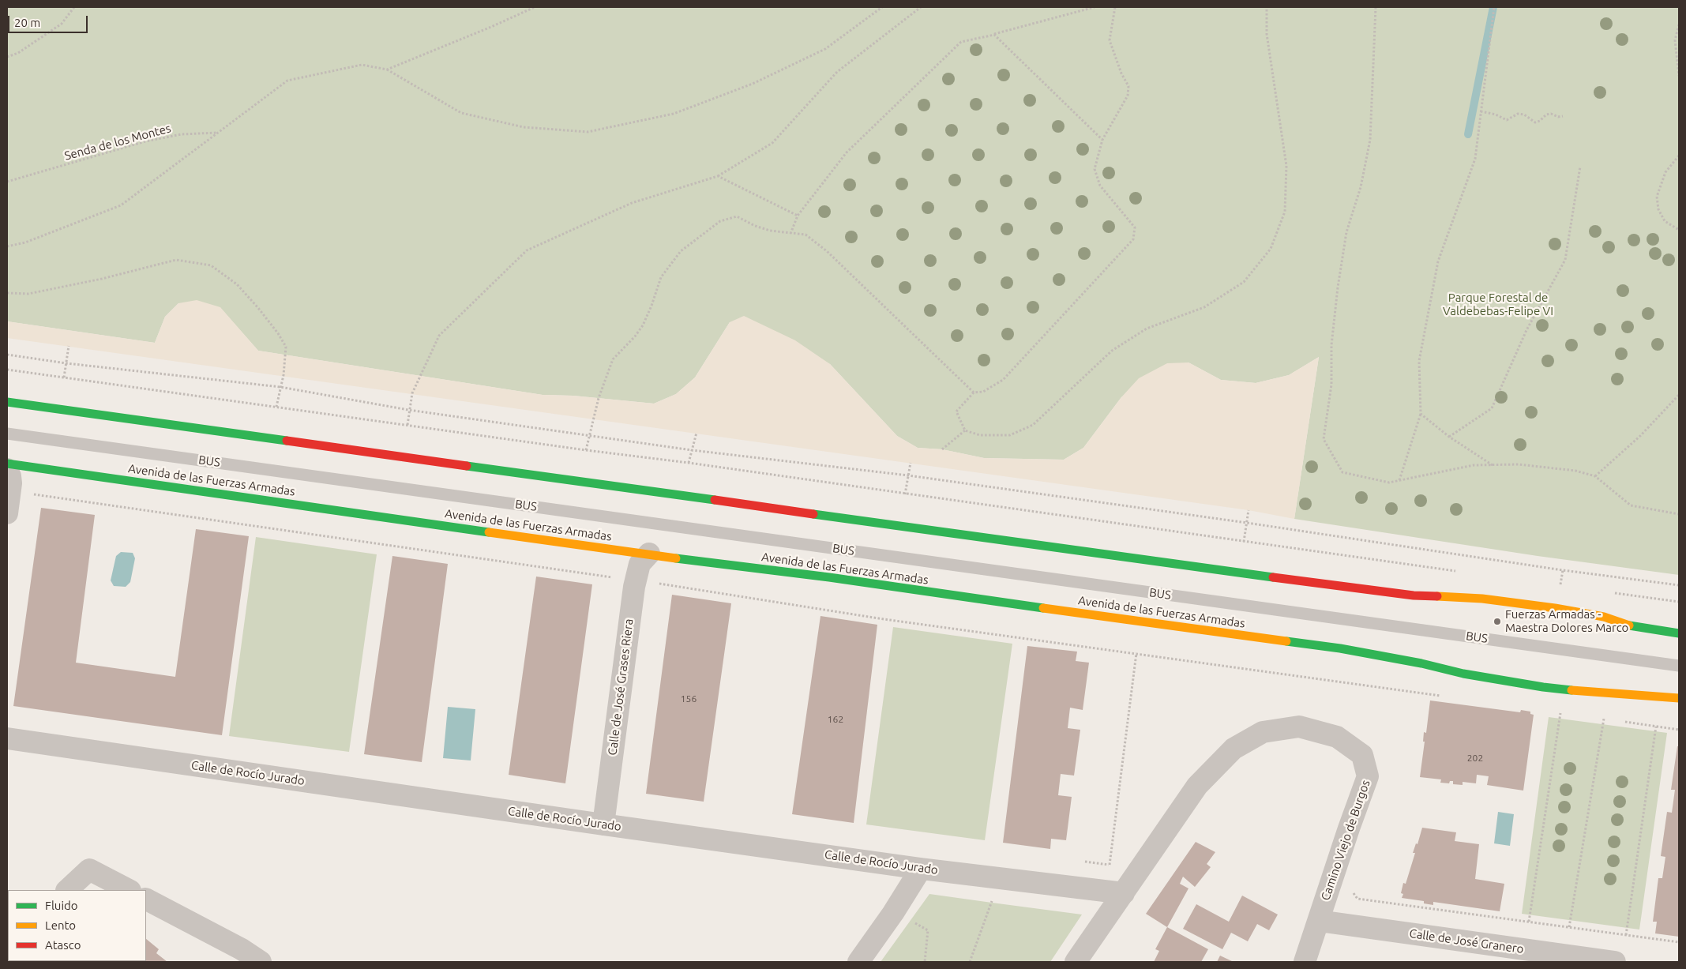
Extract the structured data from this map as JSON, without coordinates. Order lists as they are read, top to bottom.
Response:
{
  "streets": {
    "street": [
      "Avenida de las Fuerzas Armadas",
      "Calle de José Grases Riera",
      "Calle de Rocío Jurado",
      "Camino Viejo de Burgos",
      "Calle de José Granero"
    ],
    "lane": ["BUS"],
    "path": ["Senda de los Montes"]
  },
  "crossings": [
    ["Avenida de las Fuerzas Armadas", "Calle de José Grases Riera"],
    ["Calle de José Grases Riera", "Calle de Rocío Jurado"],
    ["Calle de Rocío Jurado", "Camino Viejo de Burgos"],
    ["Camino Viejo de Burgos", "Calle de José Granero"]
  ],
  "parks": ["Parque Forestal de Valdebebas-Felipe VI"],
  "places": ["Fuerzas Armadas - Maestra Dolores Marco"],
  "house_numbers": ["156", "162", "202"],
  "legend": ["Fluido", "Lento", "Atasco"],
  "scale_bar": "20 m"
}
